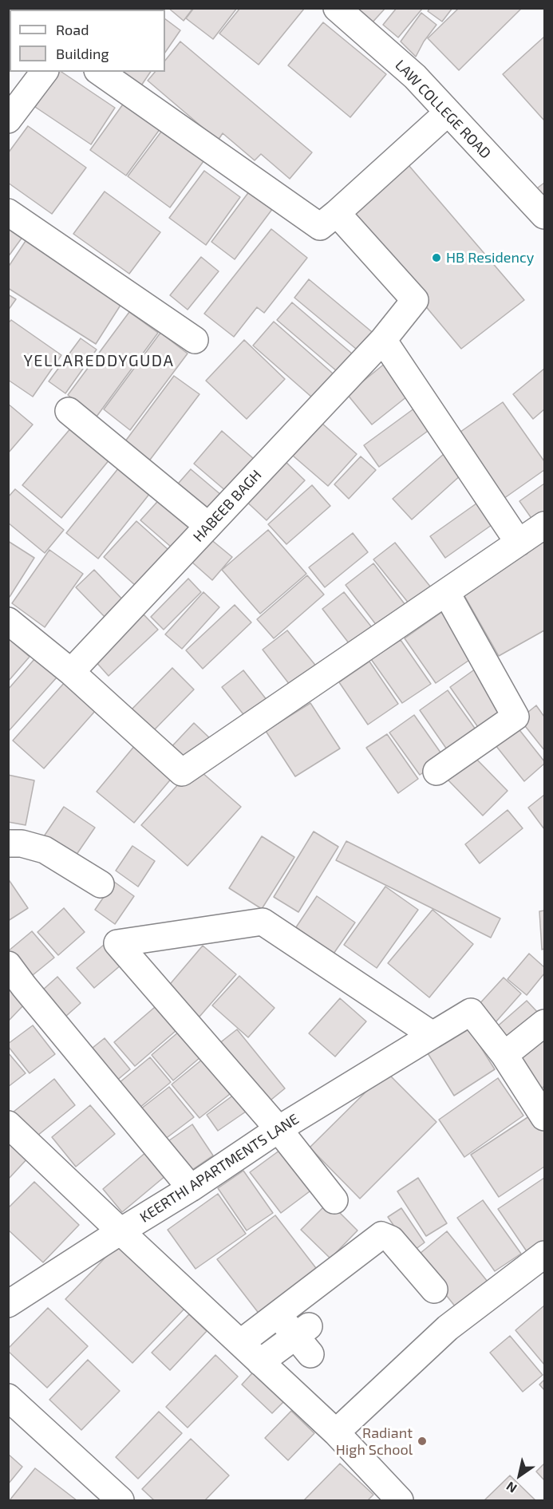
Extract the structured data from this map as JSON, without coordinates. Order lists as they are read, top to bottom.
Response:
{
  "streets": {
    "street": ["LAW COLLEGE ROAD", "HABEEB BAGH", "KEERTHI APARTMENTS LANE"]
  },
  "districts": ["YELLAREDDYGUDA"],
  "places": ["HB Residency", "Radiant High School"],
  "legend": ["Road", "Building"],
  "north": "bottom left"
}
